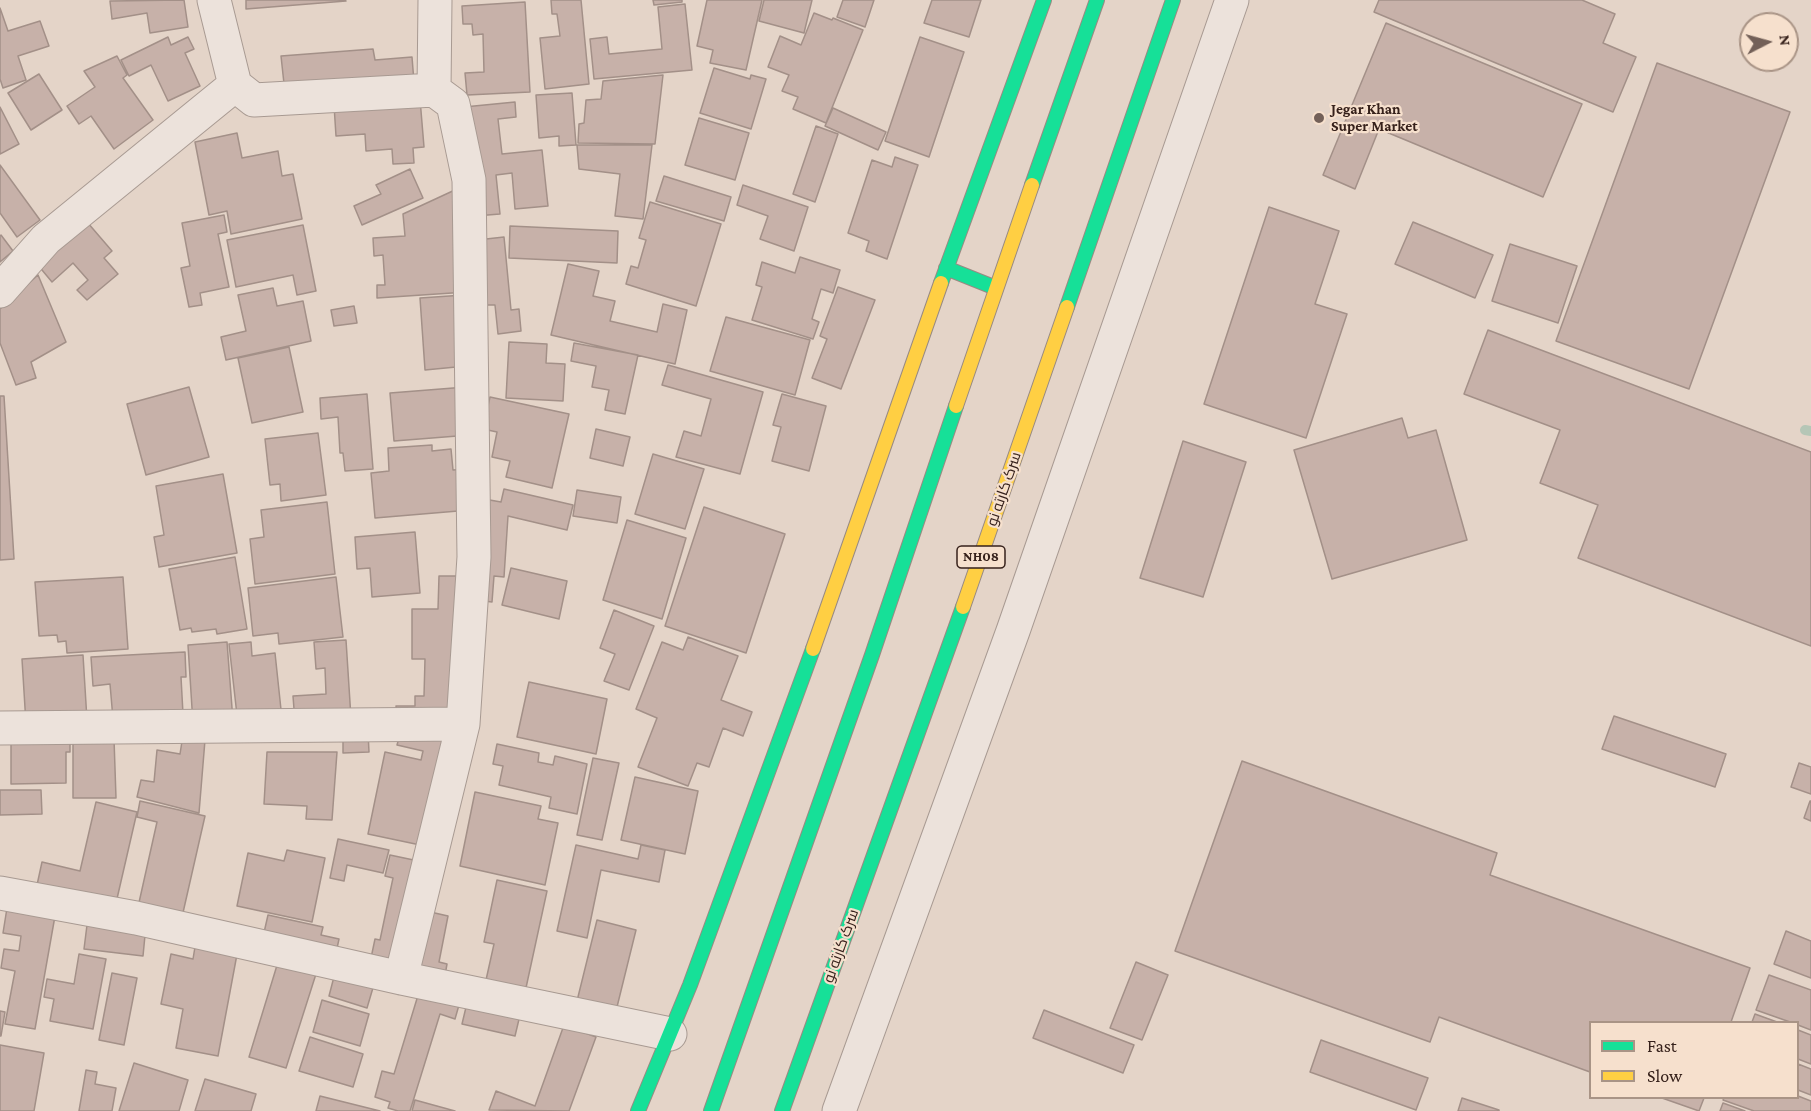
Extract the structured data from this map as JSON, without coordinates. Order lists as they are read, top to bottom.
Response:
{
  "streets": {
    "main road": ["سرک کارته نو", "NH08"]
  },
  "places": ["Jegar Khan Super Market"],
  "legend": ["Fast", "Slow"],
  "north": "right"
}
